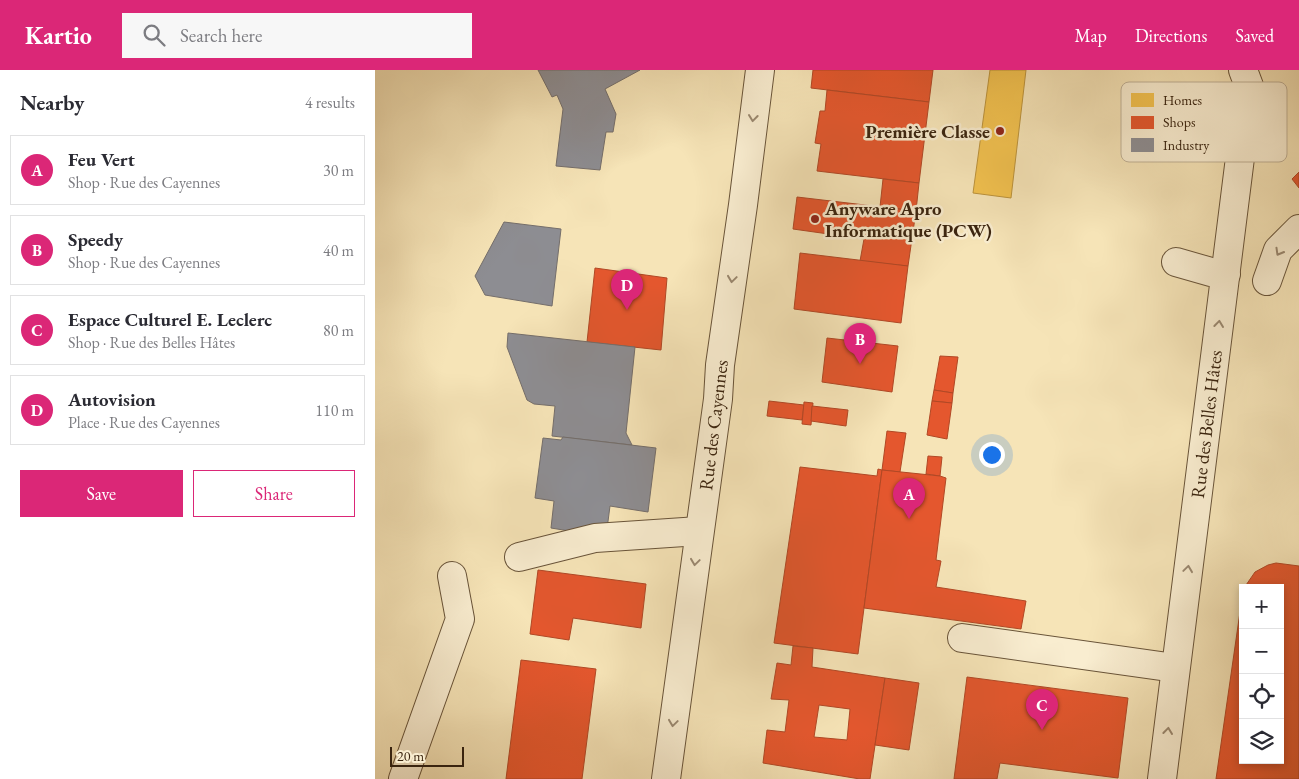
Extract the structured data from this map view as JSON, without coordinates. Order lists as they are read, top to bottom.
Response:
{
  "streets": {
    "street": ["Rue des Belles Hâtes", "Rue des Cayennes"]
  },
  "one_way": ["Rue des Belles Hâtes", "Rue des Cayennes"],
  "places": ["Première Classe", "Anyware Apro Informatique (PCW)"],
  "legend": ["Homes", "Shops", "Industry"],
  "scale_bar": "20 m",
  "page": {
    "header": "Kartio",
    "search": "Search here",
    "nav": ["Map", "Directions", "Saved"],
    "heading": ["Nearby", "4 results"],
    "list": [
      {
        "mark": "A",
        "name": "Feu Vert",
        "note": "Shop · Rue des Cayennes",
        "value": "30 m"
      },
      {
        "mark": "B",
        "name": "Speedy",
        "note": "Shop · Rue des Cayennes",
        "value": "40 m"
      },
      {
        "mark": "C",
        "name": "Espace Culturel E. Leclerc",
        "note": "Shop · Rue des Belles Hâtes",
        "value": "80 m"
      },
      {
        "mark": "D",
        "name": "Autovision",
        "note": "Place · Rue des Cayennes",
        "value": "110 m"
      }
    ],
    "pins": [
      "D",
      "B",
      "A",
      "C"
    ],
    "buttons": ["Save", "Share"],
    "map_buttons": ["+", "−"],
    "scale": "20 m"
  }
}
